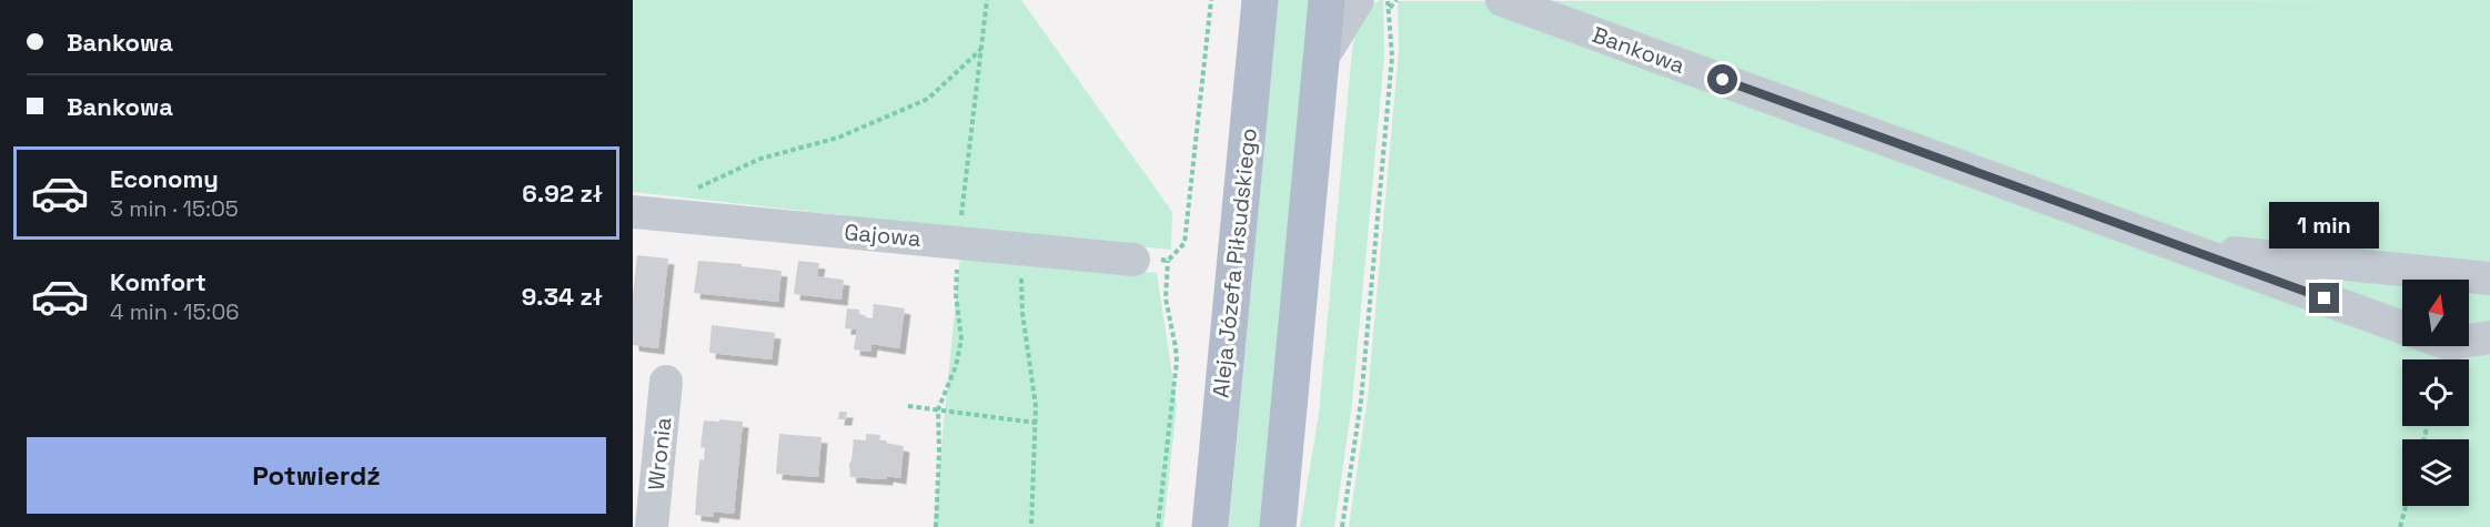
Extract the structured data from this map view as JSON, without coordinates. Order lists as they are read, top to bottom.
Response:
{
  "streets": {
    "main road": ["Aleja Józefa Piłsudskiego"],
    "street": ["Bankowa", "Gajowa", "Wronia"]
  },
  "north": "top",
  "page": {
    "banner": ["Bankowa", "Bankowa"],
    "list": [
      {
        "name": "Economy",
        "note": "3 min · 15:05",
        "value": "6.92 zł"
      },
      {
        "name": "Komfort",
        "note": "4 min · 15:06",
        "value": "9.34 zł"
      }
    ],
    "bubble": "1 min",
    "buttons": "Potwierdź"
  }
}
